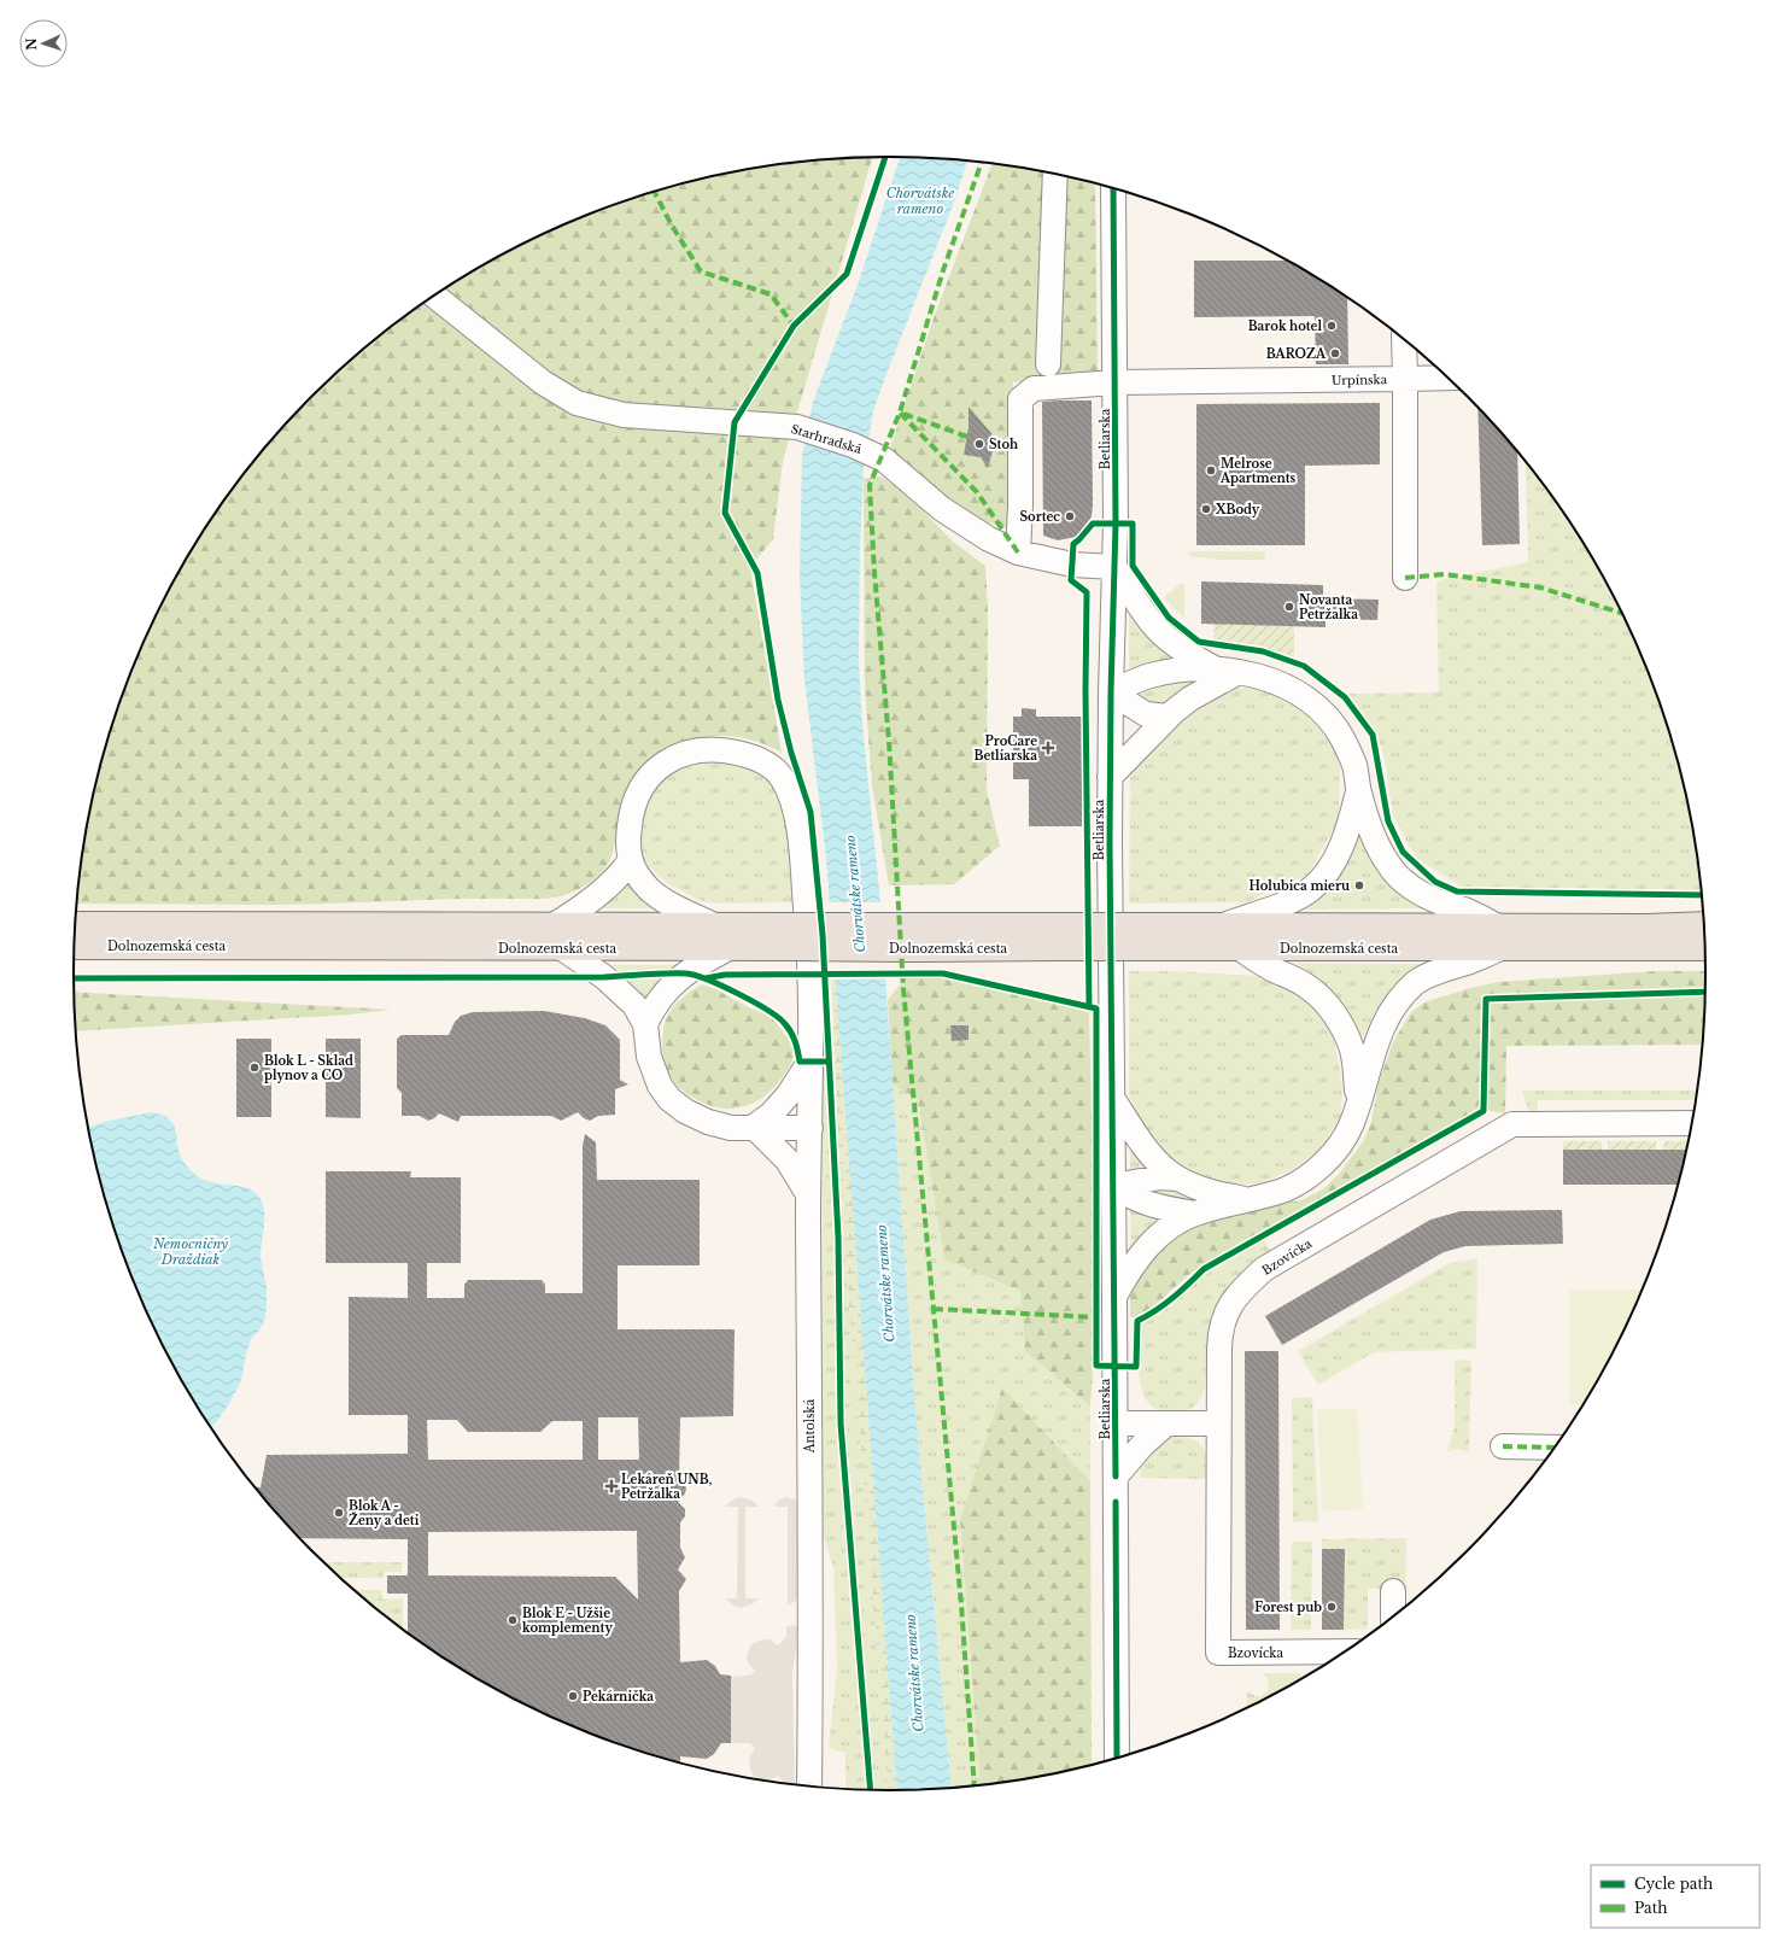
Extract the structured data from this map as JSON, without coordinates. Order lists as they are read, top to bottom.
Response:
{
  "streets": {
    "main road": ["Dolnozemská cesta"],
    "street": [
      "Urpínska",
      "Starhradská",
      "Betliarska",
      "Bzovícka",
      "Antolská"
    ]
  },
  "crossings": [
    ["Urpínska", "Starhradská"],
    ["Urpínska", "Betliarska"],
    ["Starhradská", "Betliarska"]
  ],
  "water": ["Chorvátske rameno", "Nemocničný Draždiak"],
  "places": {
    "other": [
      "Barok hotel",
      "BAROZA",
      "Stoh",
      "Melrose Apartments",
      "XBody",
      "Sortec",
      "Novanta Petržalka",
      "Holubica mieru",
      "Blok L - Sklad plynov a CO",
      "Blok A - Ženy a deti",
      "Forest pub",
      "Blok E - Užšie komplementy",
      "Pekárnička"
    ],
    "health": ["ProCare Betliarska", "Lekáreň UNB, Petržalka"]
  },
  "legend": ["Cycle path", "Path"],
  "north": "left"
}
